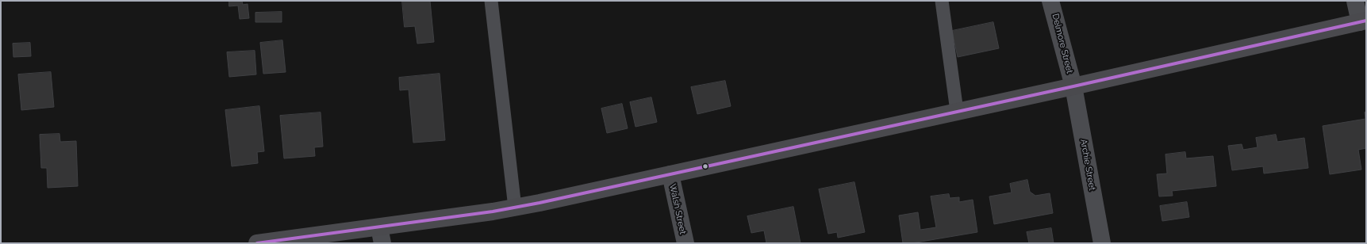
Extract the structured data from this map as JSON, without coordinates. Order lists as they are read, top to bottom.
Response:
{
  "streets": {
    "street": ["Delmore Street", "Archie Street", "Walsh Street"]
  },
  "crossings": [
    ["Delmore Street", "Archie Street"]
  ]
}
